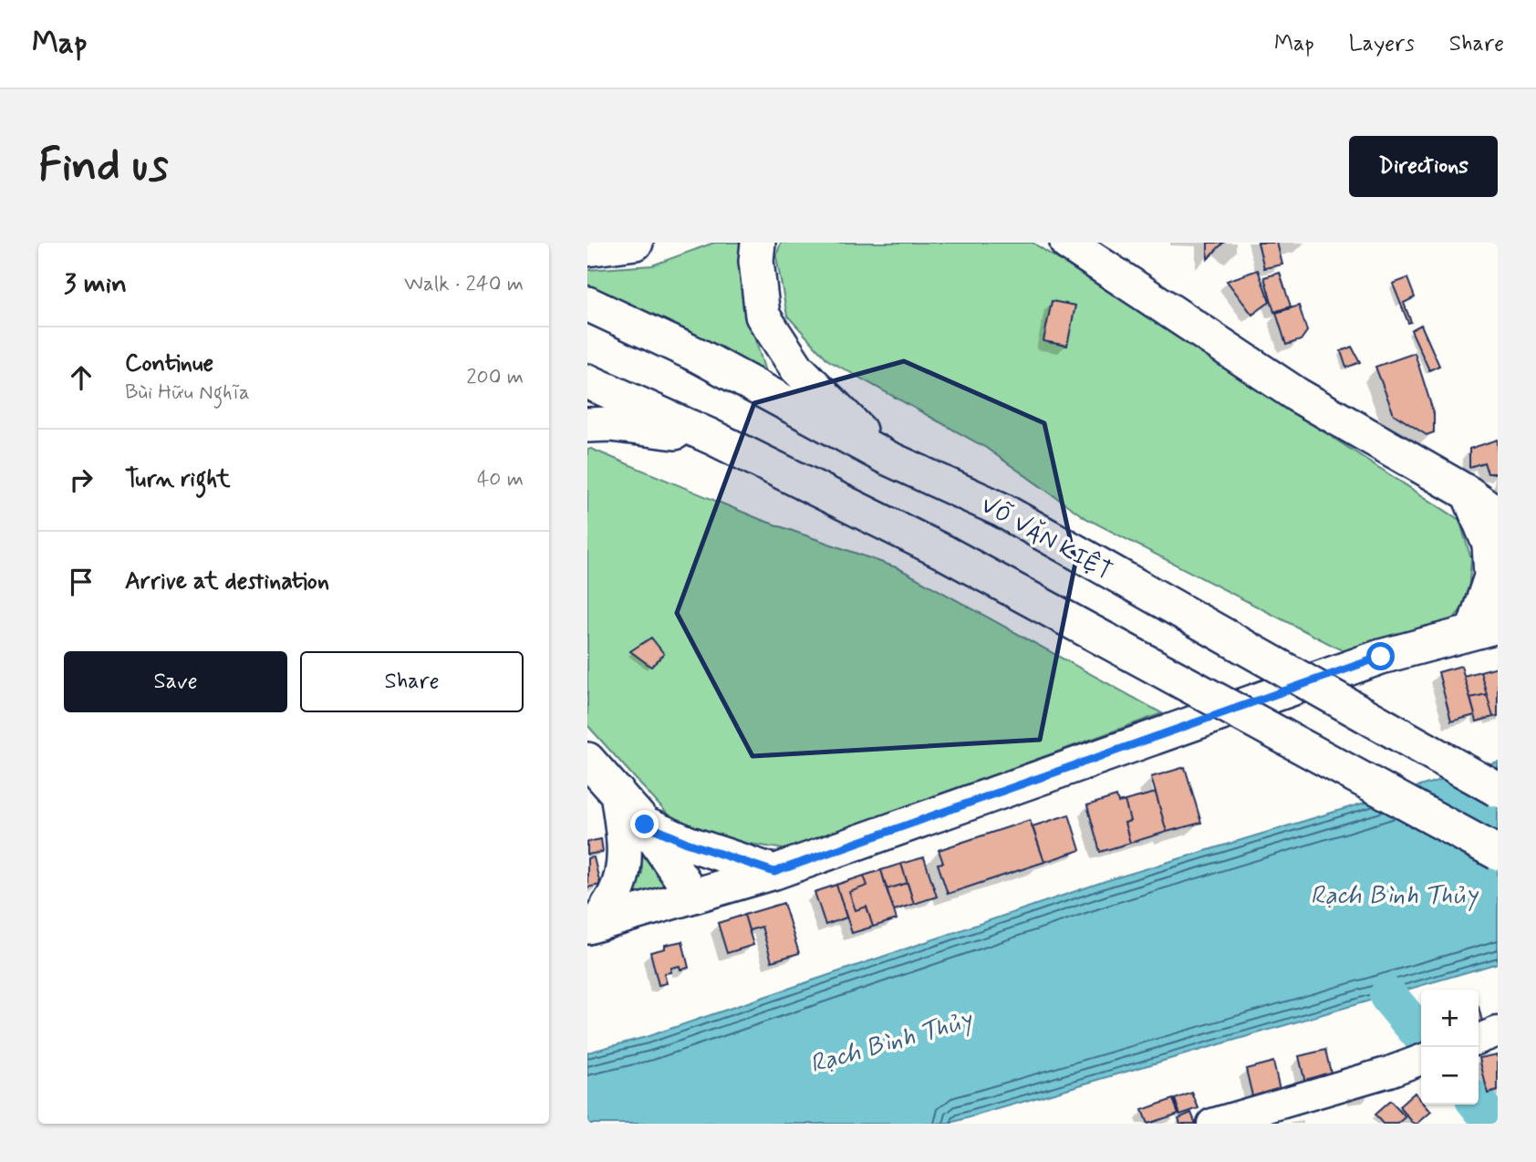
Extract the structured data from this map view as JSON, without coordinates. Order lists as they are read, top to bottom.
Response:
{
  "streets": {
    "main road": ["VÕ VĂN KIỆT"]
  },
  "water": ["Rạch Bình Thủy"],
  "page": {
    "header": "Map",
    "nav": ["Map", "Layers", "Share"],
    "buttons": [
      "Directions",
      ["Save", "Share"]
    ],
    "title": "Find us",
    "heading": ["3 min", "Walk · 240 m"],
    "list": [
      ["Continue", "Bùi Hữu Nghĩa", "200 m"],
      ["Turn right", "40 m"],
      "Arrive at destination"
    ],
    "map_buttons": ["+", "−"]
  }
}
